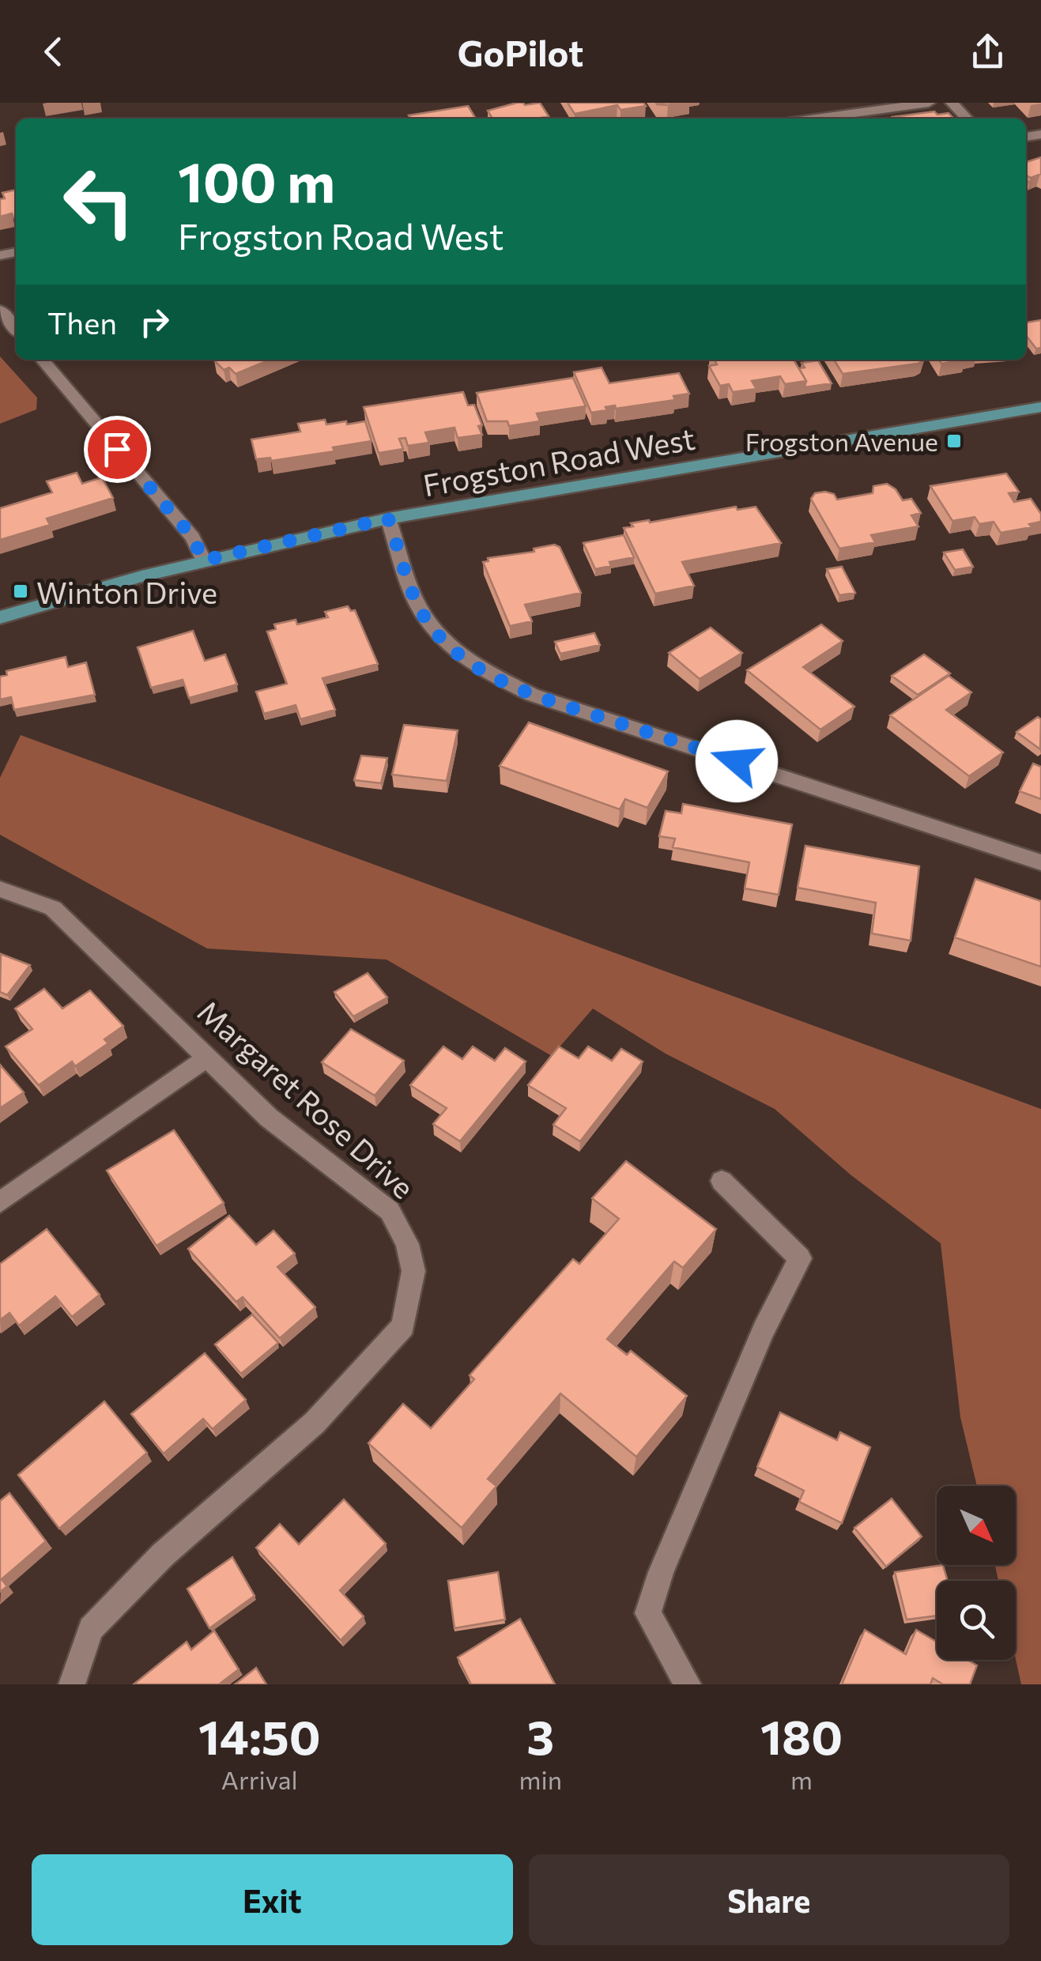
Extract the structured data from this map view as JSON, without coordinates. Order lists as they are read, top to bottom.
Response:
{
  "streets": {
    "main road": ["Frogston Road West"],
    "street": ["Margaret Rose Drive"]
  },
  "places": {
    "transit": ["Frogston Avenue", "Winton Drive"]
  },
  "north": "bottom right",
  "page": {
    "header": "GoPilot",
    "turn": ["100 m", "Frogston Road West"],
    "then": "Then",
    "eta": [
      "14:50",
      "Arrival",
      "3",
      "min",
      "180",
      "m"
    ],
    "buttons": ["Exit", "Share"]
  }
}
